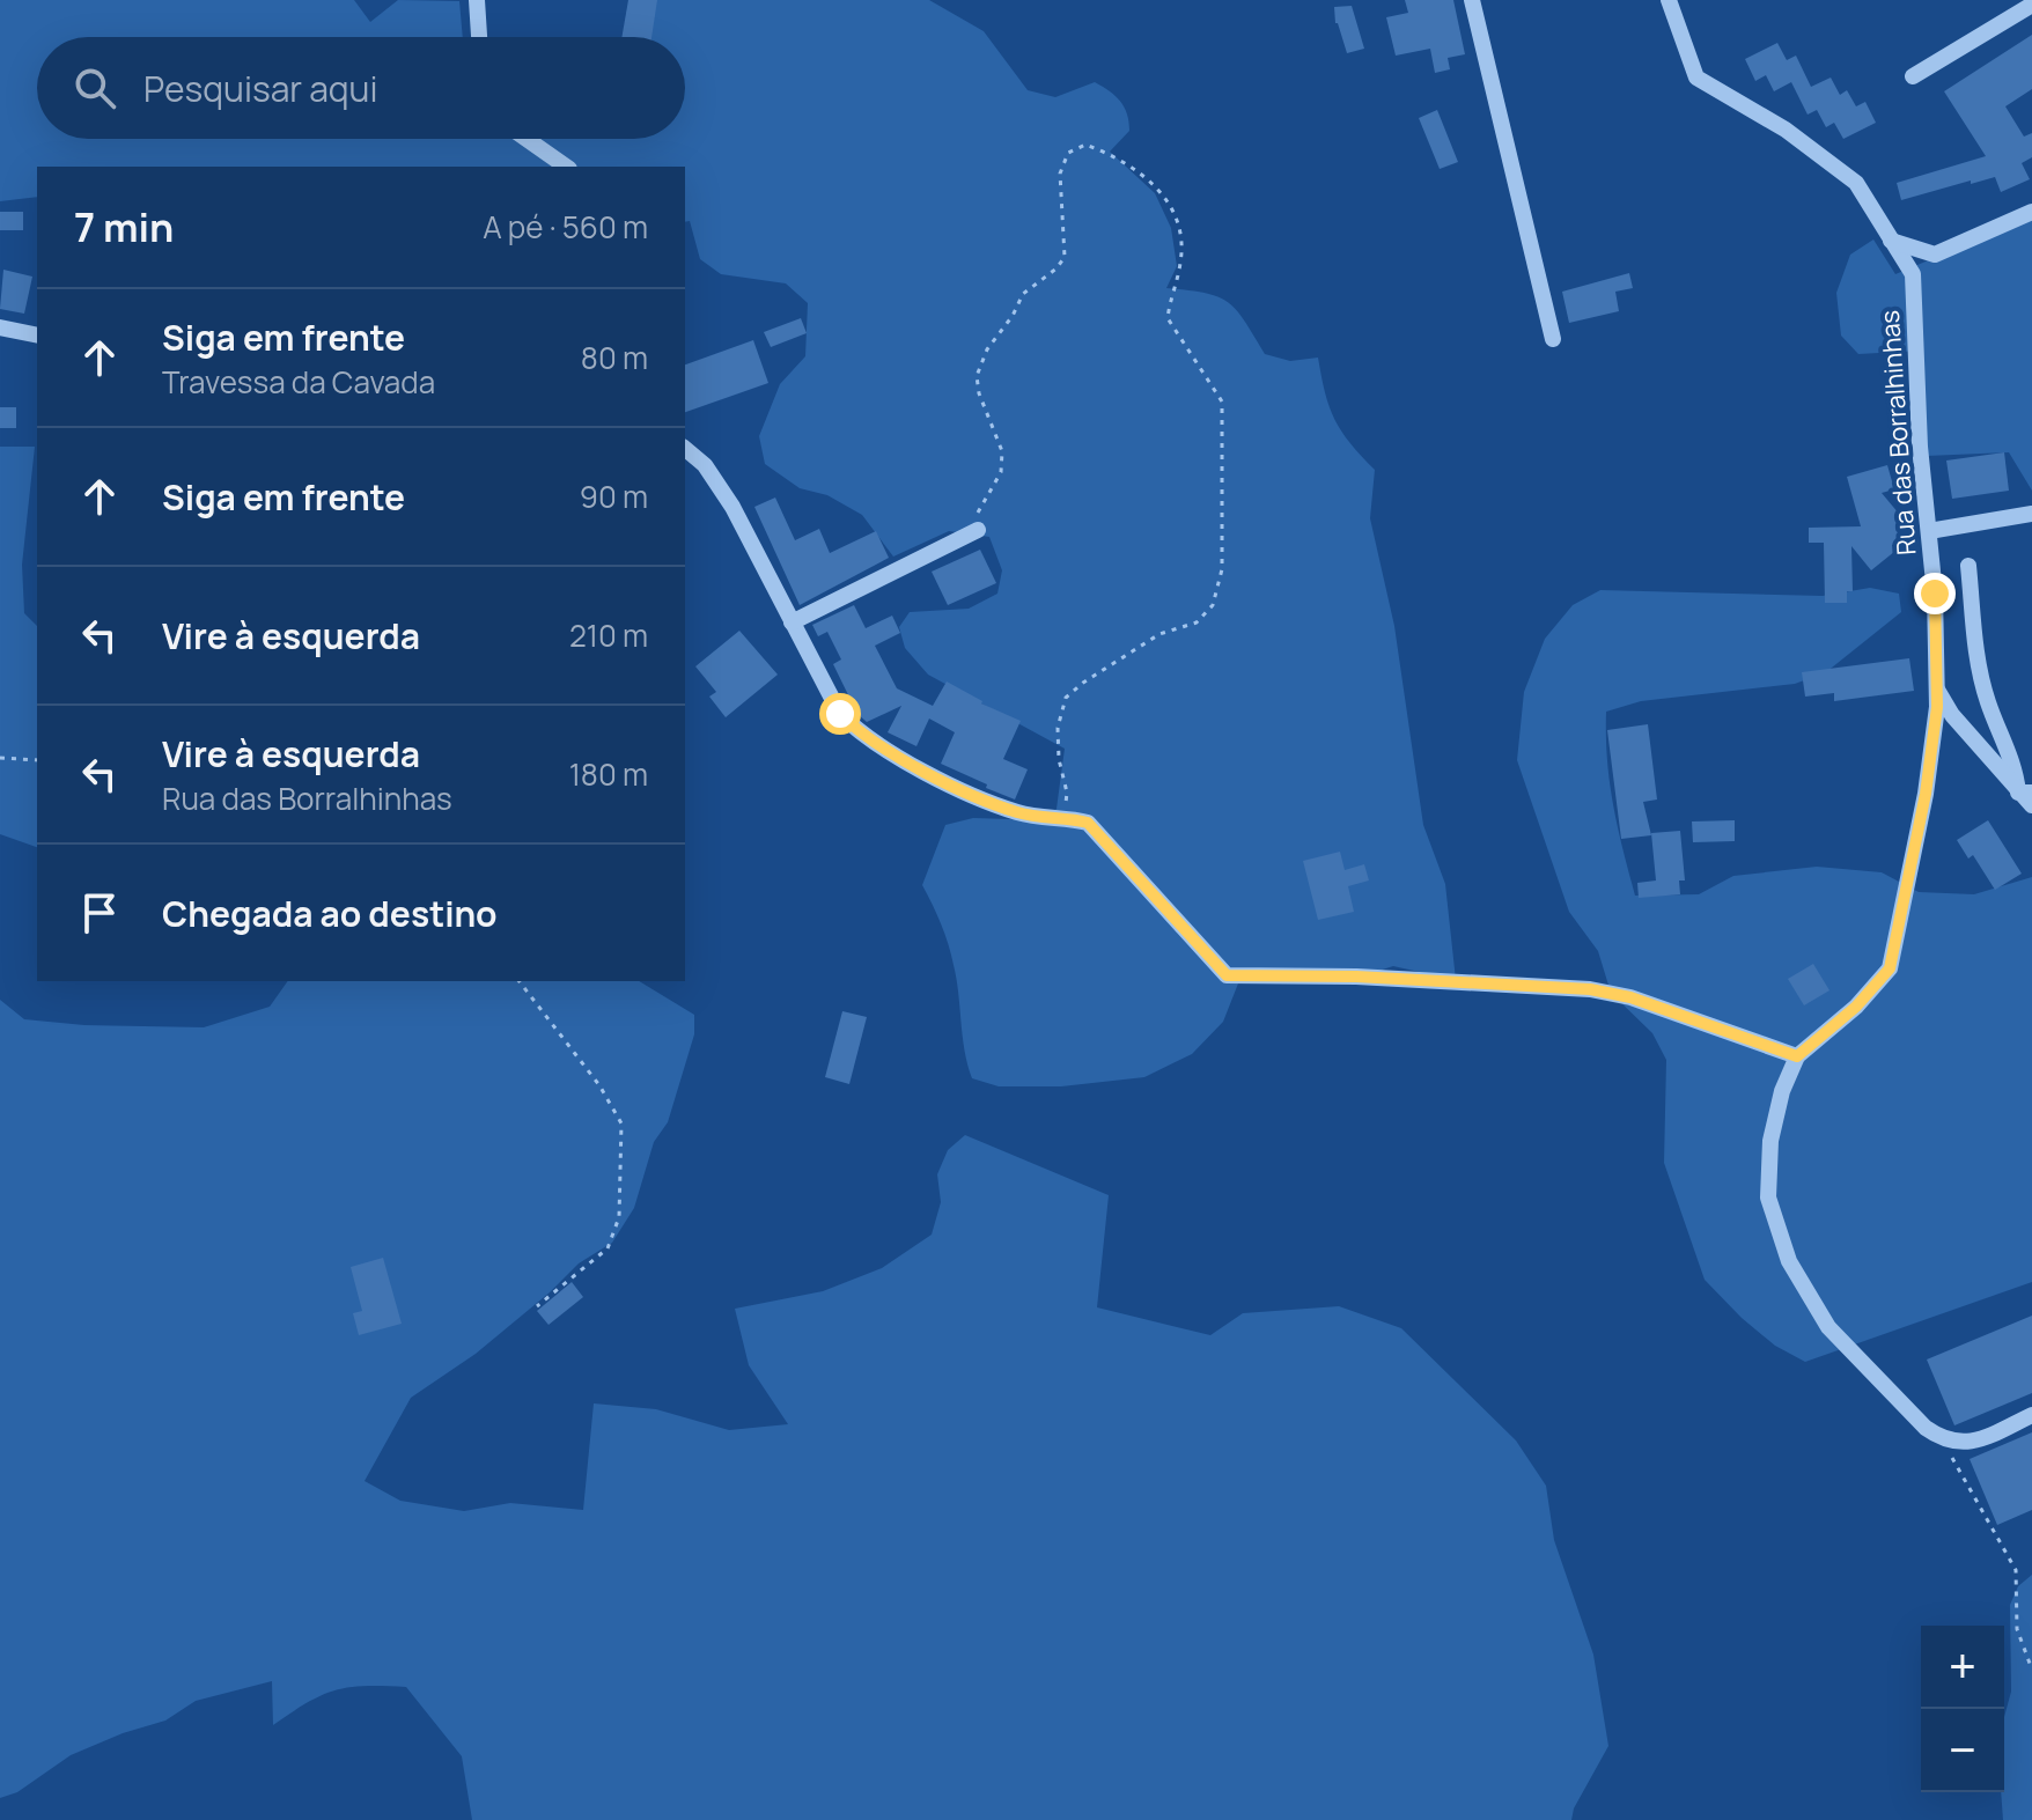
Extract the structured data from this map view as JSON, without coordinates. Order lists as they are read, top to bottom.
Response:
{
  "streets": {
    "street": ["Rua das Borralhinhas"]
  },
  "page": {
    "search": "Pesquisar aqui",
    "heading": ["7 min", "A pé · 560 m"],
    "list": [
      ["Siga em frente", "Travessa da Cavada", "80 m"],
      ["Siga em frente", "90 m"],
      ["Vire à esquerda", "210 m"],
      ["Vire à esquerda", "Rua das Borralhinhas", "180 m"],
      "Chegada ao destino"
    ],
    "map_buttons": ["+", "−"]
  }
}
